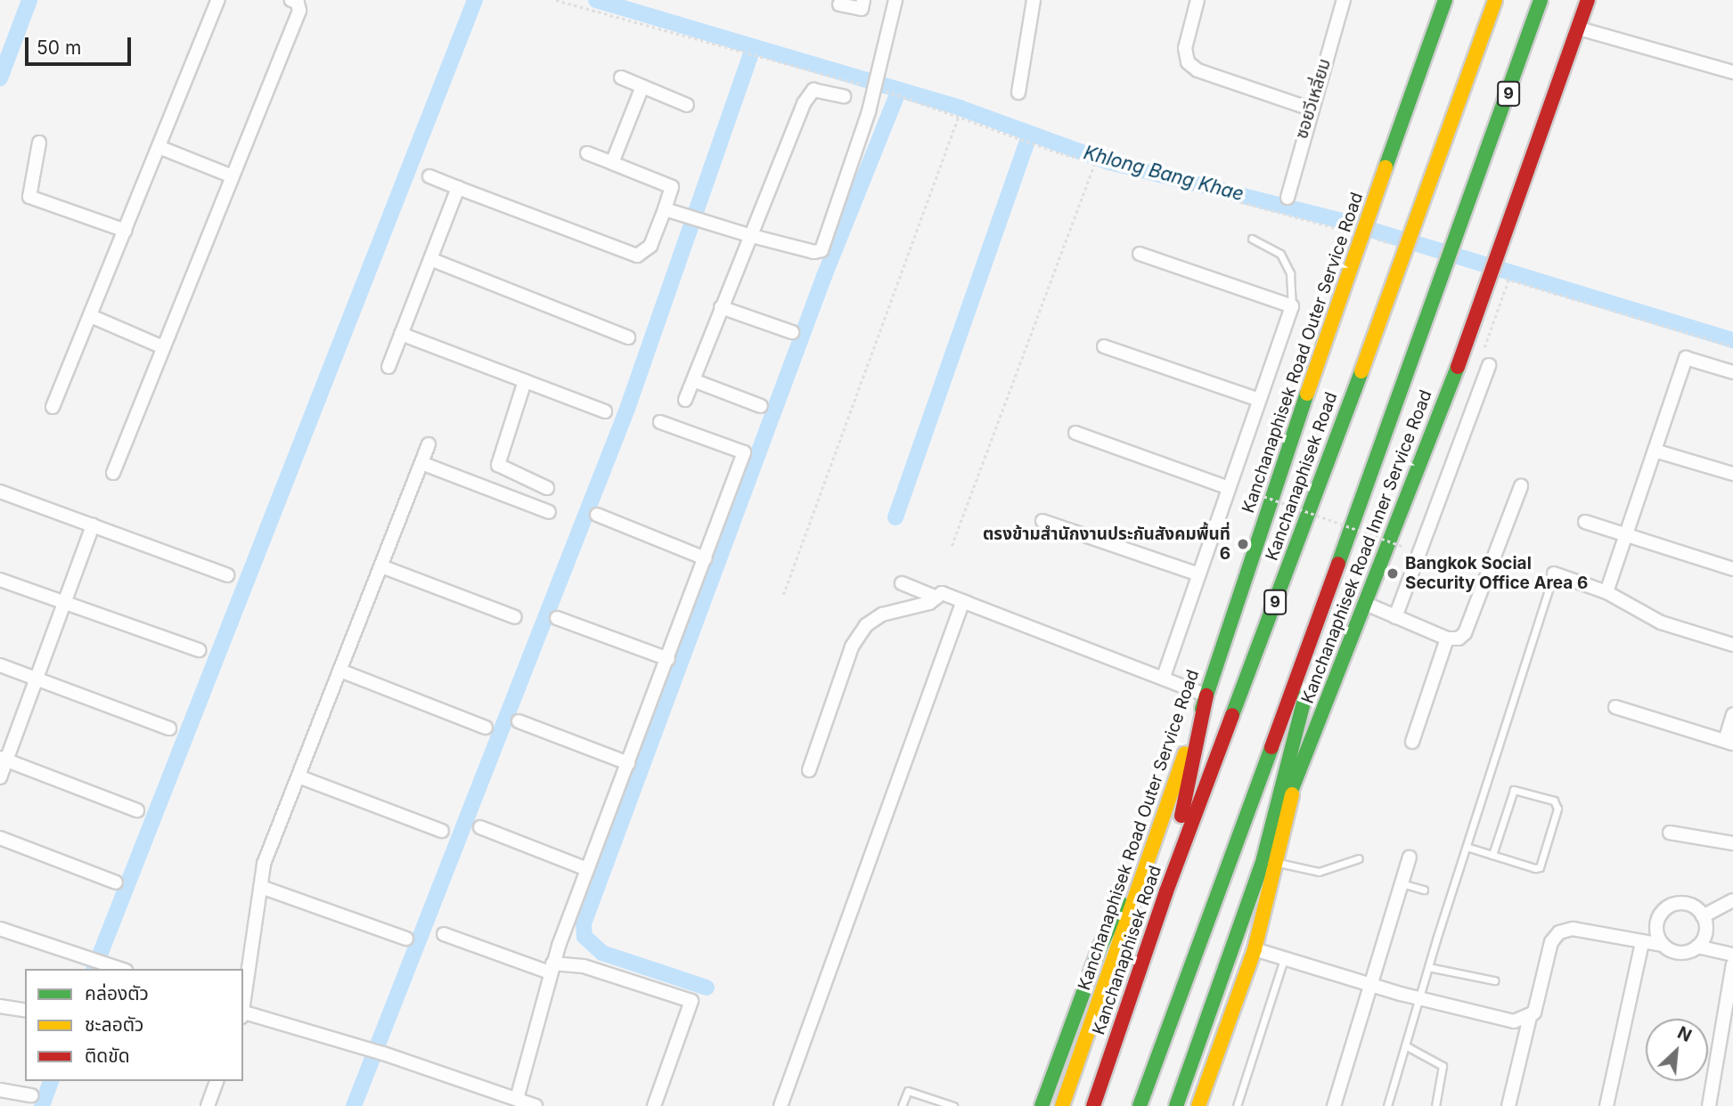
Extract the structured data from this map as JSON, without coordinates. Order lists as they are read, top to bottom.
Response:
{
  "streets": {
    "main road": [
      "9",
      "Kanchanaphisek Road Outer Service Road",
      "Kanchanaphisek Road",
      "Kanchanaphisek Road Inner Service Road"
    ],
    "street": ["ซอยวีเหลี่ยม"]
  },
  "water": ["Khlong Bang Khae"],
  "places": ["ตรงข้ามสำนักงานประกันสังคมพื้นที่ 6", "Bangkok Social Security Office Area 6"],
  "legend": ["คล่องตัว", "ชะลอตัว", "ติดขัด"],
  "scale_bar": "50 m",
  "north": "top right"
}
